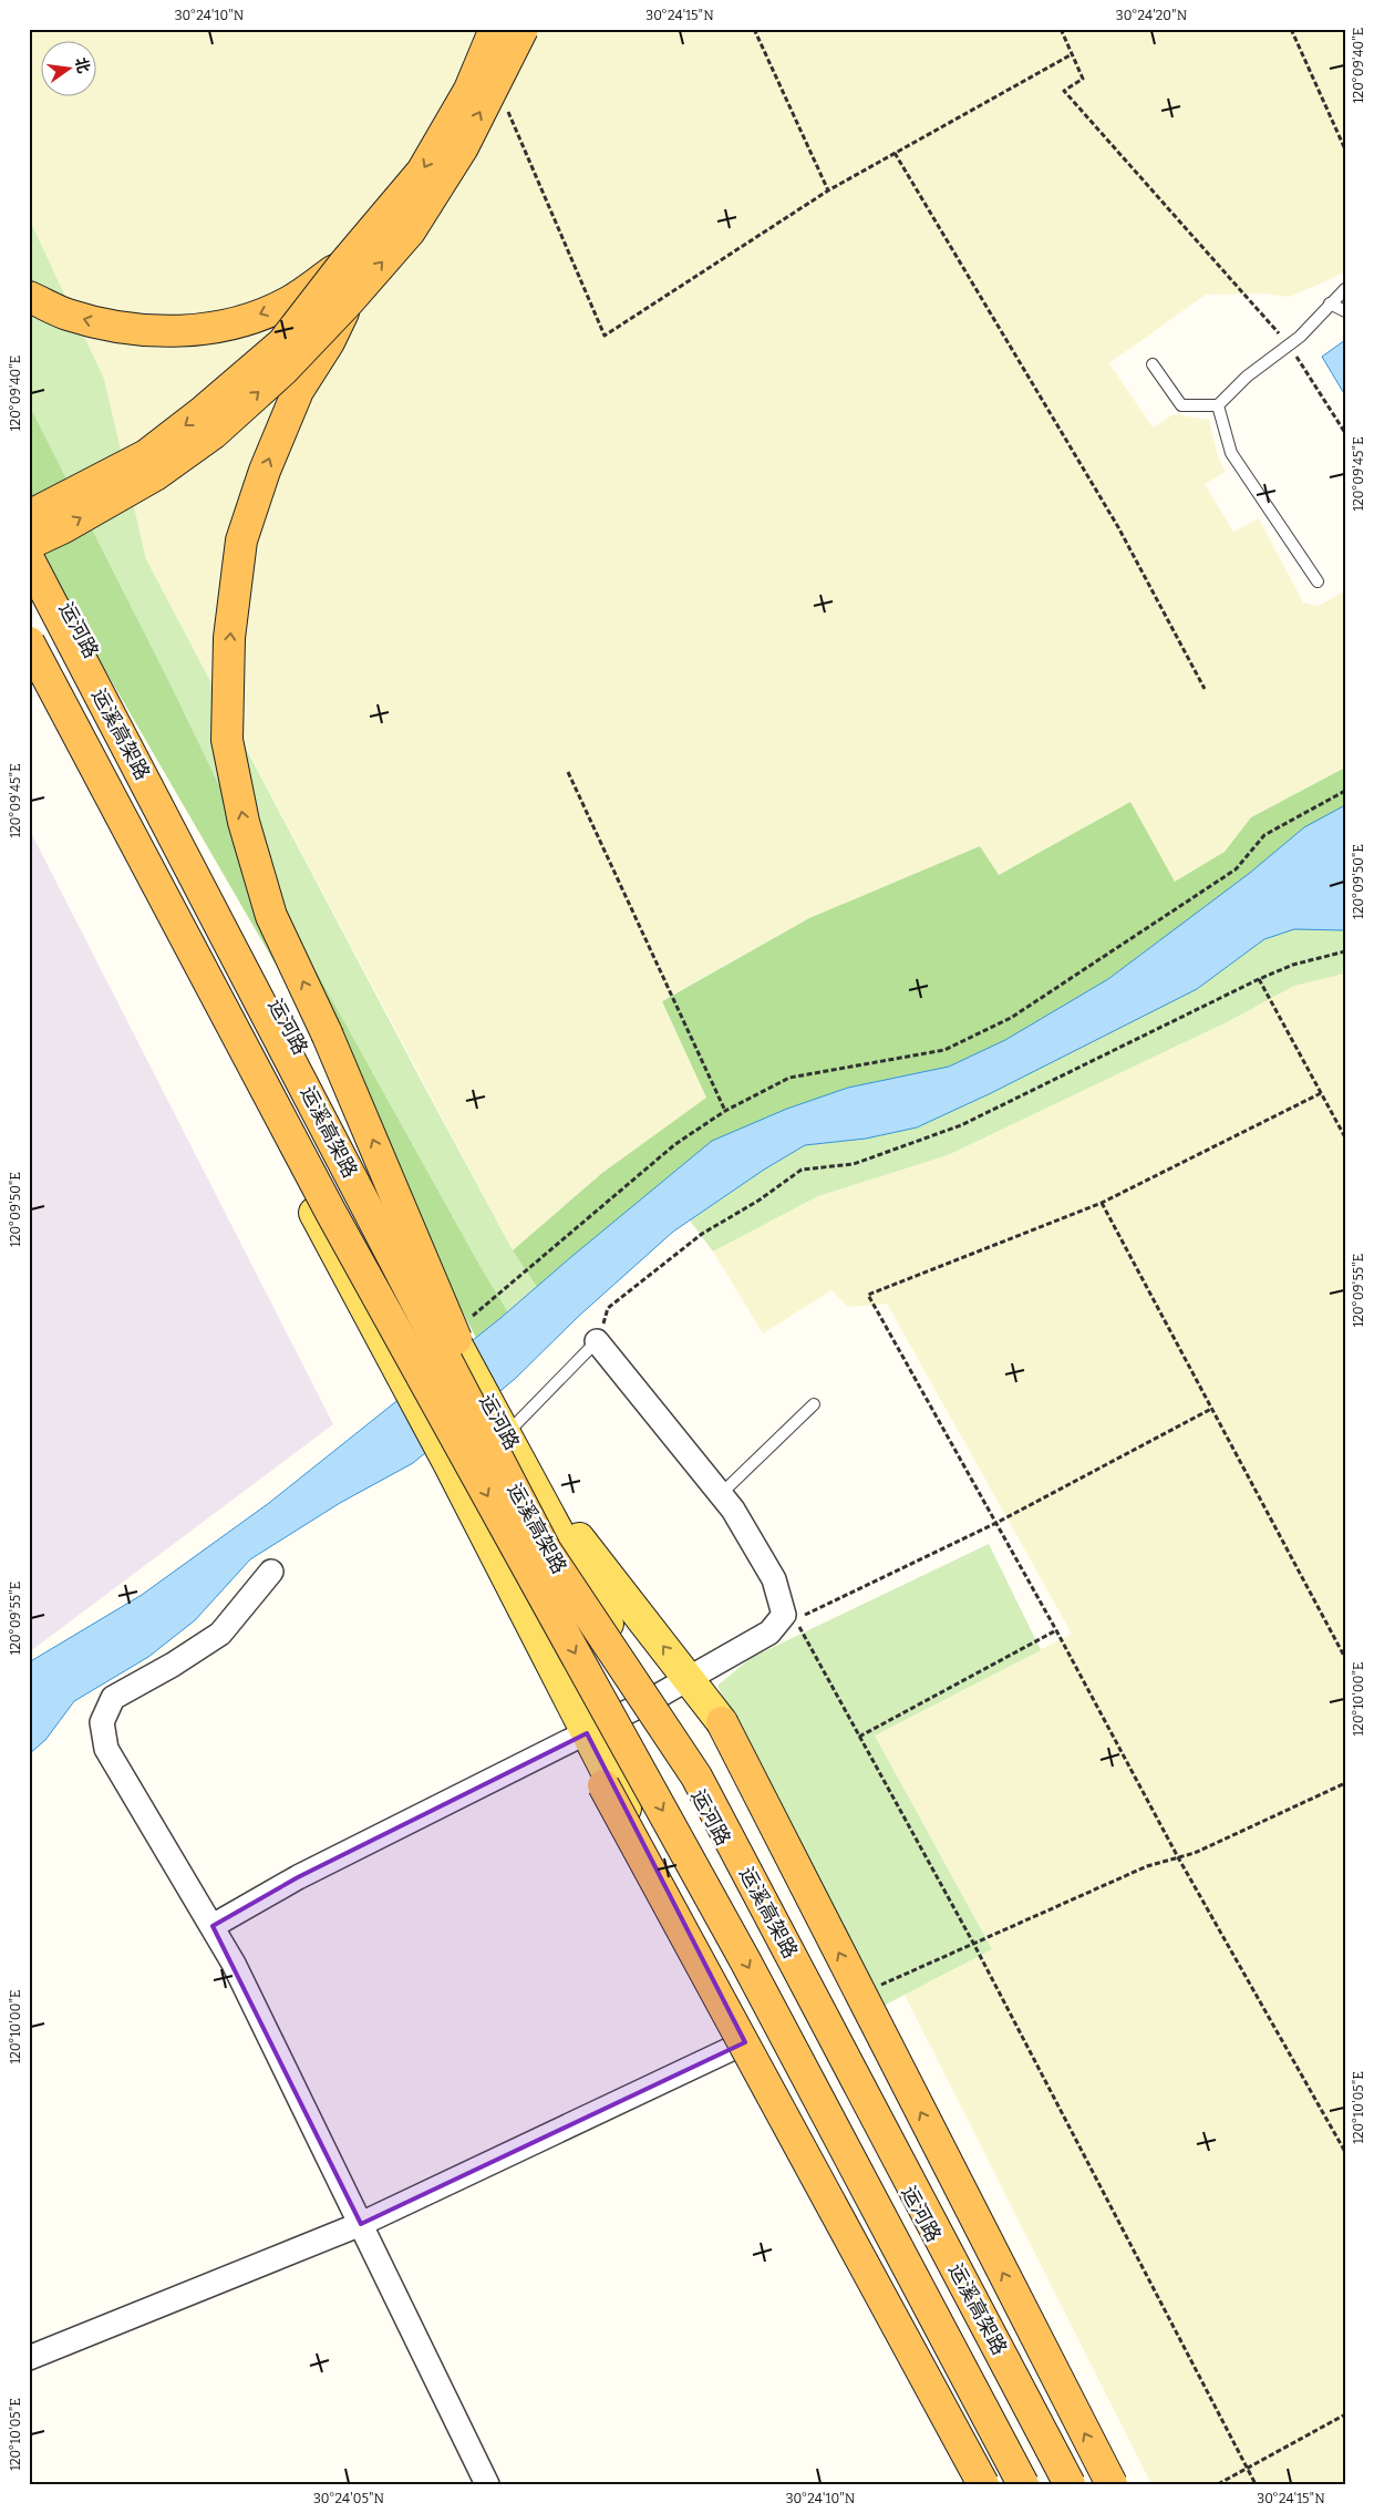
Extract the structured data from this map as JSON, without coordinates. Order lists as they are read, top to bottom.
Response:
{
  "streets": {
    "highway": ["运溪高架路"],
    "main road": ["运河路"]
  },
  "north": "right",
  "coordinates": [
    "30°24'10\"N",
    "30°24'15\"N",
    "30°24'20\"N",
    "120°09'40\"E",
    "120°09'45\"E",
    "120°09'50\"E",
    "120°09'55\"E",
    "120°10'00\"E",
    "120°10'05\"E",
    "30°24'05\"N"
  ]
}
